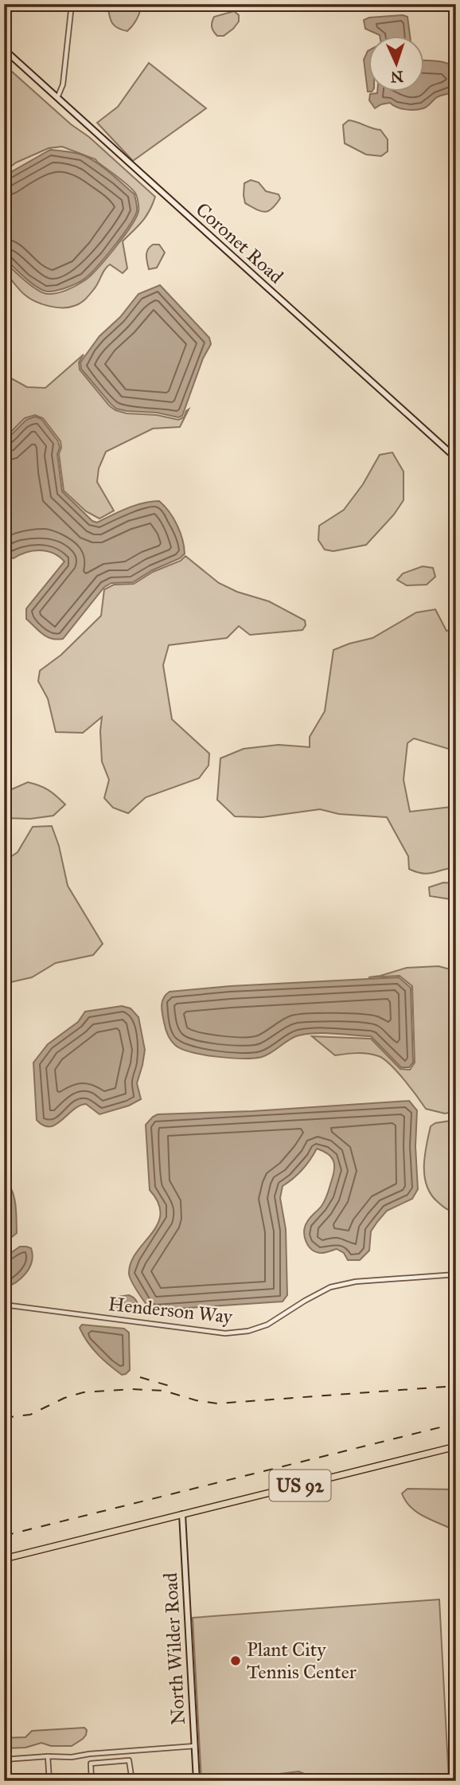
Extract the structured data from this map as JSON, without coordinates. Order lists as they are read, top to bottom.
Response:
{
  "streets": {
    "main road": ["US 92"],
    "street": ["Coronet Road", "Henderson Way", "North Wilder Road"]
  },
  "crossings": [
    ["US 92", "North Wilder Road"]
  ],
  "places": ["Plant City Tennis Center"],
  "north": "bottom"
}
